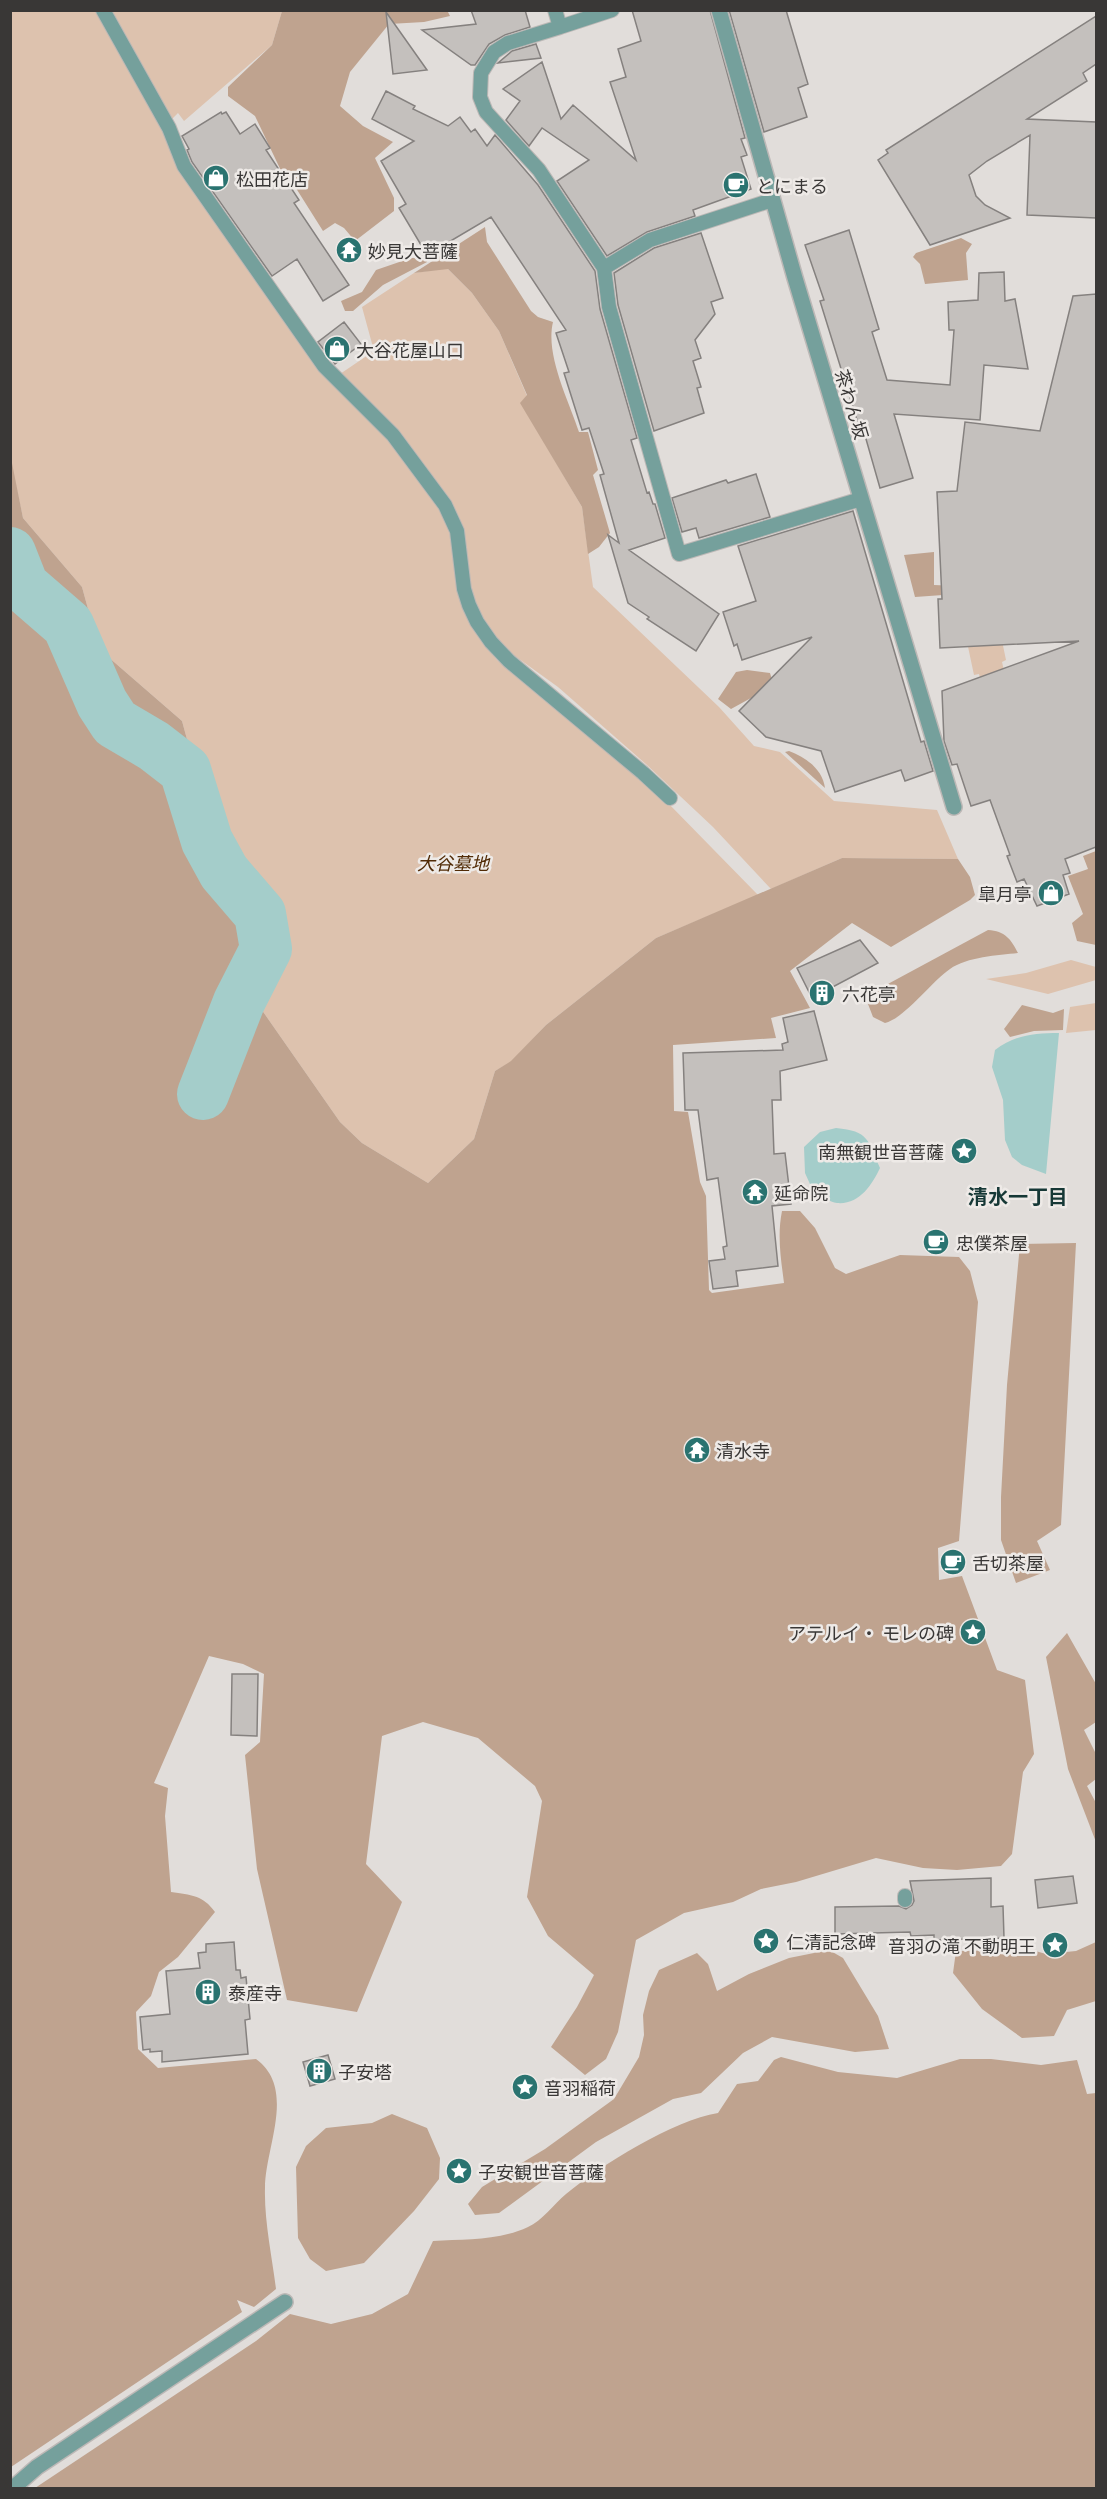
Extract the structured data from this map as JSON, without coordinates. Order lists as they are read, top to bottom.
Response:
{
  "streets": {
    "street": ["茶わん坂"]
  },
  "districts": ["清水一丁目"],
  "parks": ["大谷墓地"],
  "places": {
    "shop": ["松田花店", "大谷花屋山口", "皐月亭"],
    "cafe": ["とにまる", "忠僕茶屋", "舌切茶屋"],
    "temple": ["妙見大菩薩", "延命院", "清水寺"],
    "building": ["六花亭", "泰産寺", "子安塔"],
    "place": [
      "南無観世音菩薩",
      "アテルイ・ モレの碑",
      "仁清記念碑",
      "音羽の滝 不動明王",
      "音羽稲荷",
      "子安観世音菩薩"
    ]
  }
}
